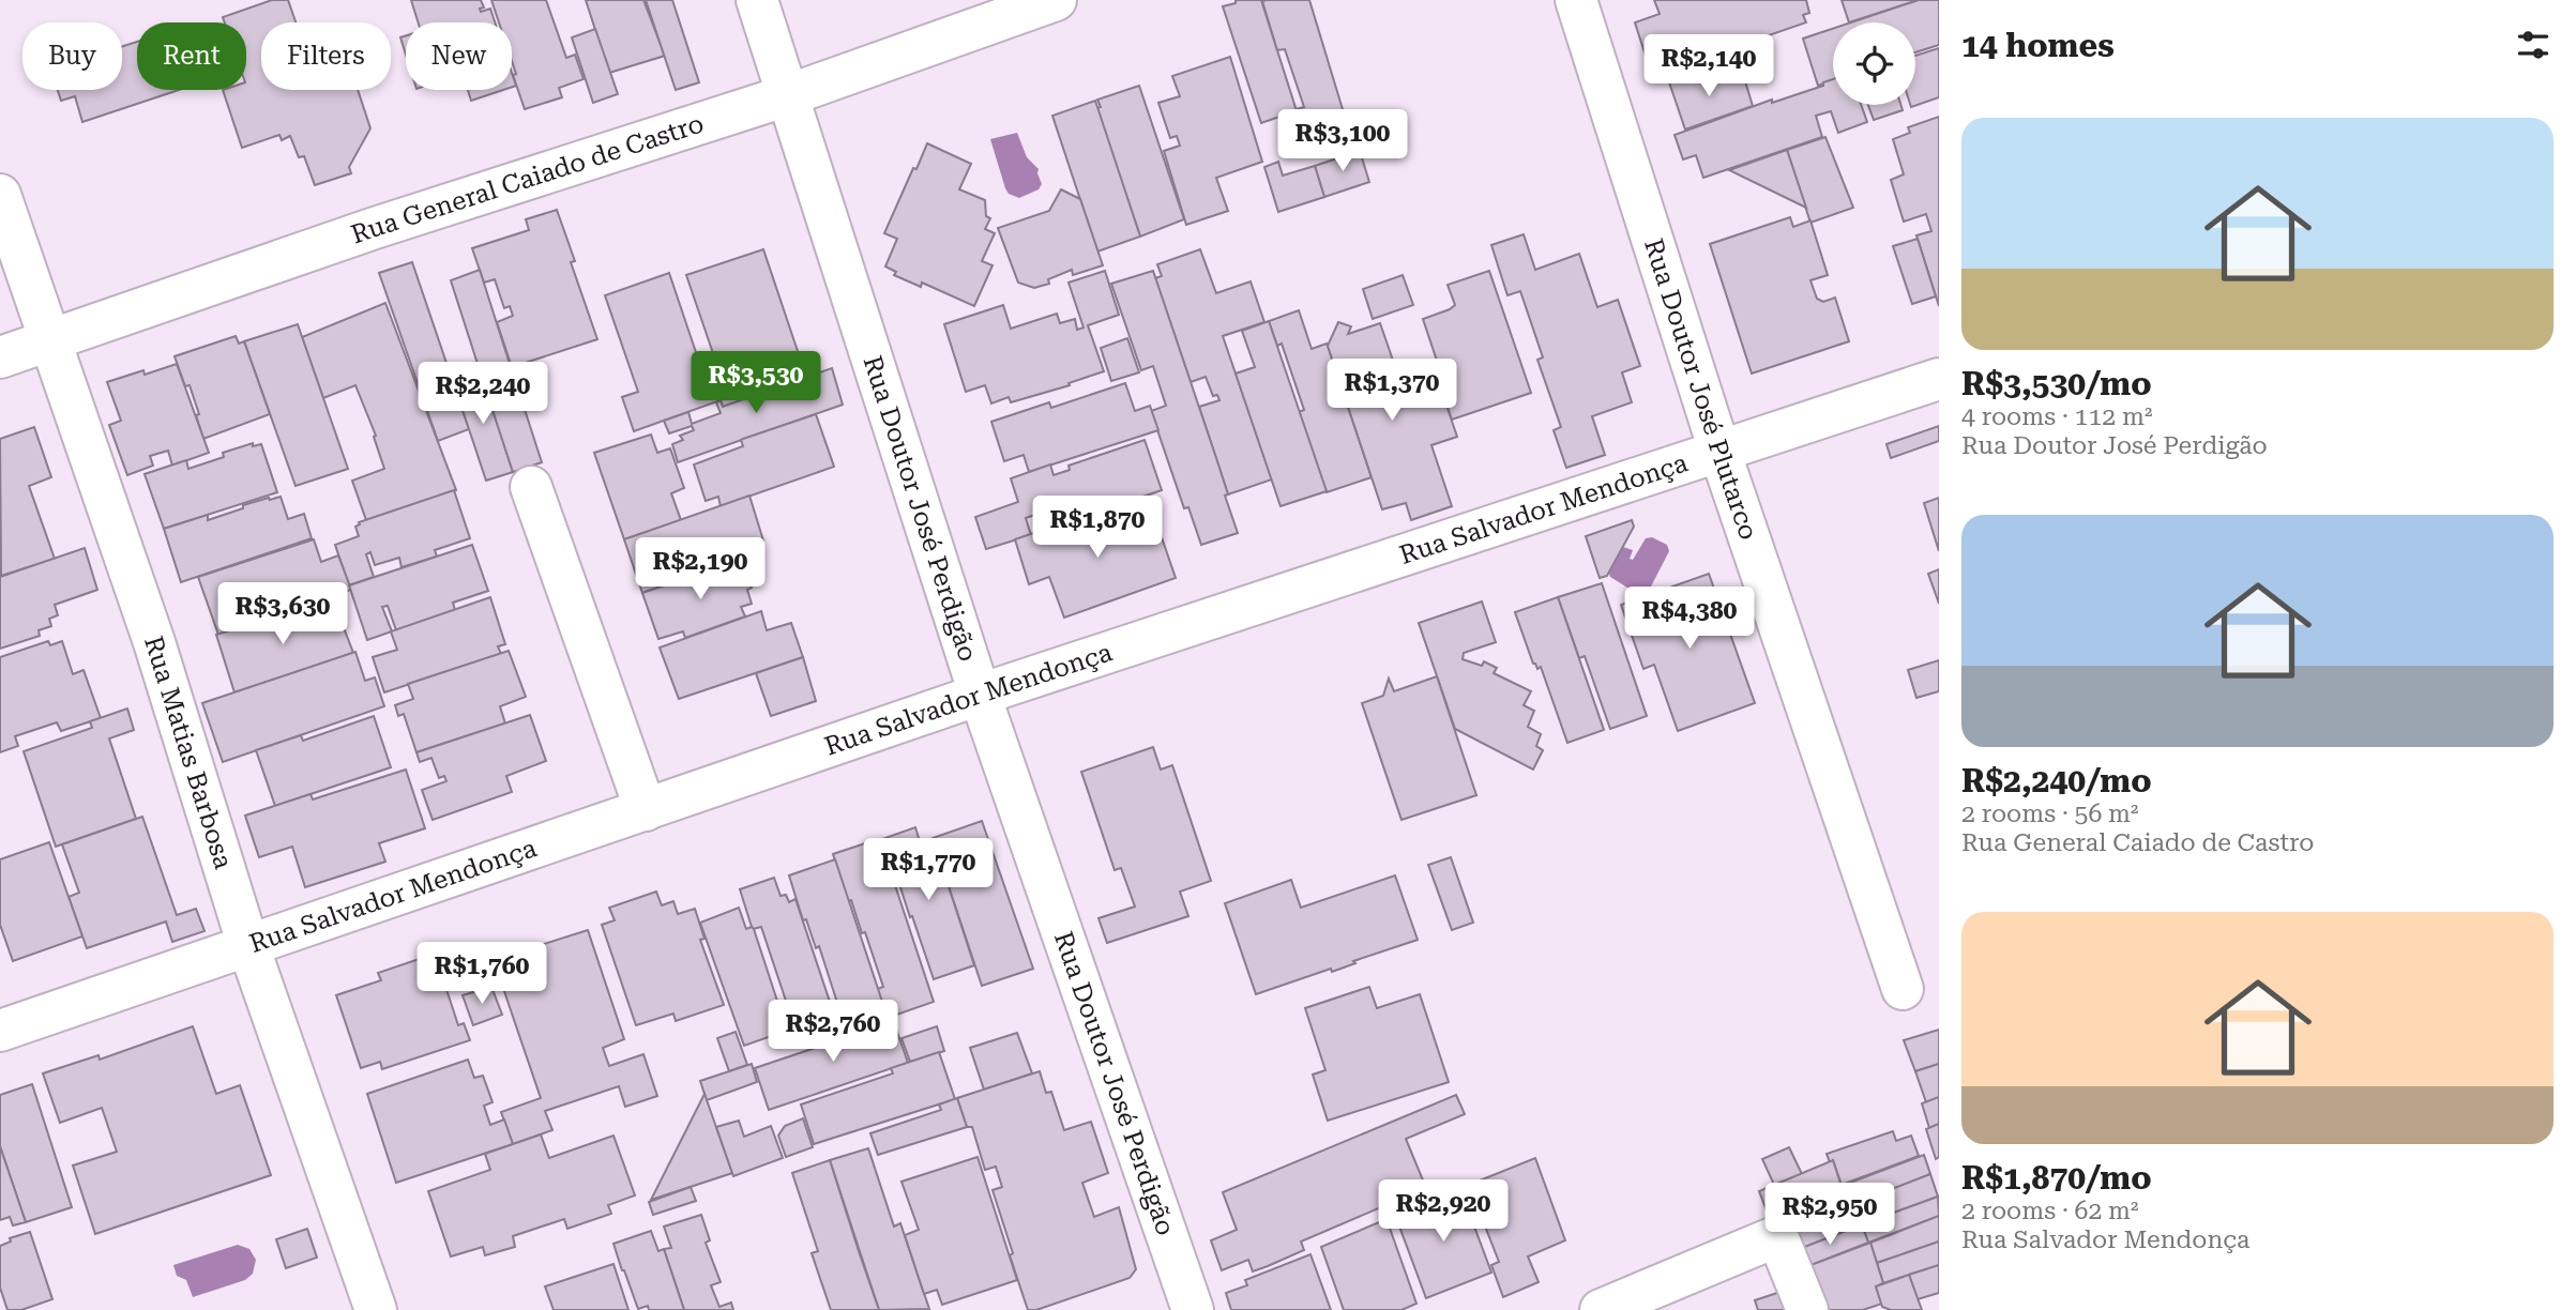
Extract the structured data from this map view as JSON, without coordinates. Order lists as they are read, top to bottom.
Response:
{
  "streets": {
    "street": [
      "Rua General Caiado de Castro",
      "Rua Doutor José Plutarco",
      "Rua Doutor José Perdigão",
      "Rua Salvador Mendonça",
      "Rua Matias Barbosa"
    ]
  },
  "crossings": [
    ["Rua General Caiado de Castro", "Rua Doutor José Perdigão"],
    ["Rua General Caiado de Castro", "Rua Matias Barbosa"],
    ["Rua Doutor José Plutarco", "Rua Salvador Mendonça"],
    ["Rua Doutor José Perdigão", "Rua Salvador Mendonça"],
    ["Rua Salvador Mendonça", "Rua Matias Barbosa"]
  ],
  "page": {
    "heading": "14 homes",
    "chip": [
      "Buy",
      "Rent",
      "Filters",
      "New"
    ],
    "price": [
      "R$2,140",
      "R$3,100",
      "R$3,530",
      "R$1,370",
      "R$2,240",
      "R$1,870",
      "R$2,190",
      "R$3,630",
      "R$4,380",
      "R$1,770",
      "R$1,760",
      "R$2,760",
      "R$2,920",
      "R$2,950"
    ],
    "list": [
      {
        "name": "R$3,530/mo",
        "note": "4 rooms · 112 m² · Rua Doutor José Perdigão"
      },
      {
        "name": "R$2,240/mo",
        "note": "2 rooms · 56 m² · Rua General Caiado de Castro"
      },
      {
        "name": "R$1,870/mo",
        "note": "2 rooms · 62 m² · Rua Salvador Mendonça"
      }
    ]
  }
}
